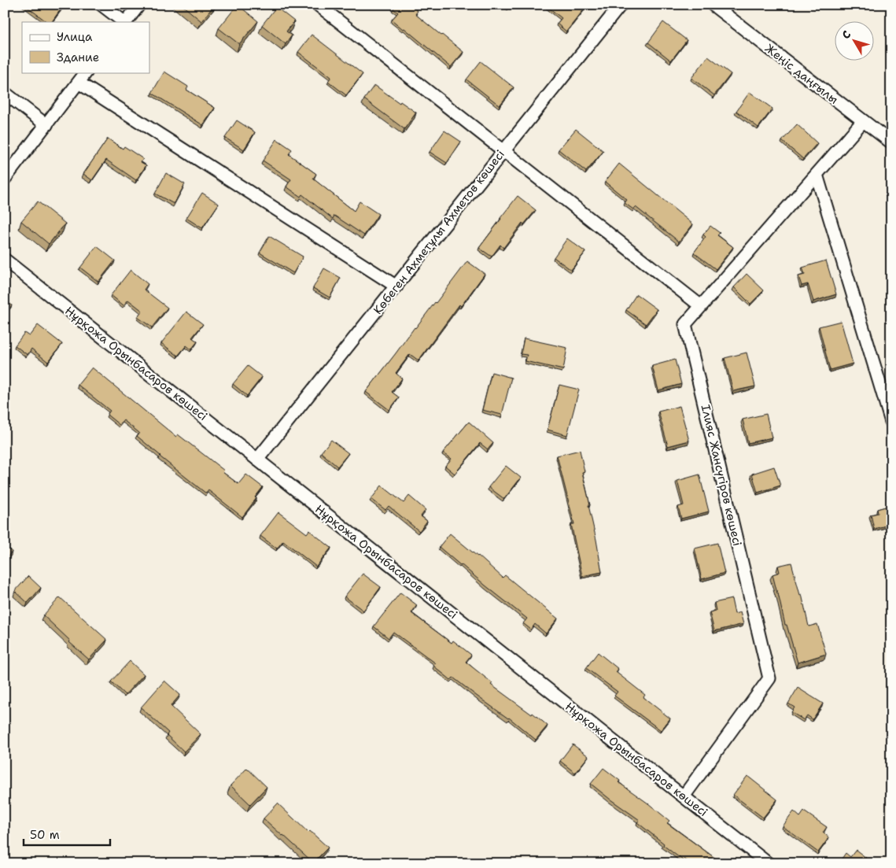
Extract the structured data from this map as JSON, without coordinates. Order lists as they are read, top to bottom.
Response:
{
  "streets": {
    "street": [
      "Жеңіс даңғылы",
      "Көбеген Ахметұлы Ахметов көшесі",
      "Нұрқожа Орынбасаров көшесі",
      "Ілияс Жансүгіров көшесі"
    ]
  },
  "crossings": [
    ["Жеңіс даңғылы", "Ілияс Жансүгіров көшесі"],
    ["Көбеген Ахметұлы Ахметов көшесі", "Нұрқожа Орынбасаров көшесі"],
    ["Нұрқожа Орынбасаров көшесі", "Ілияс Жансүгіров көшесі"]
  ],
  "legend": ["Улица", "Здание"],
  "scale_bar": "50 m",
  "north": "top left"
}
